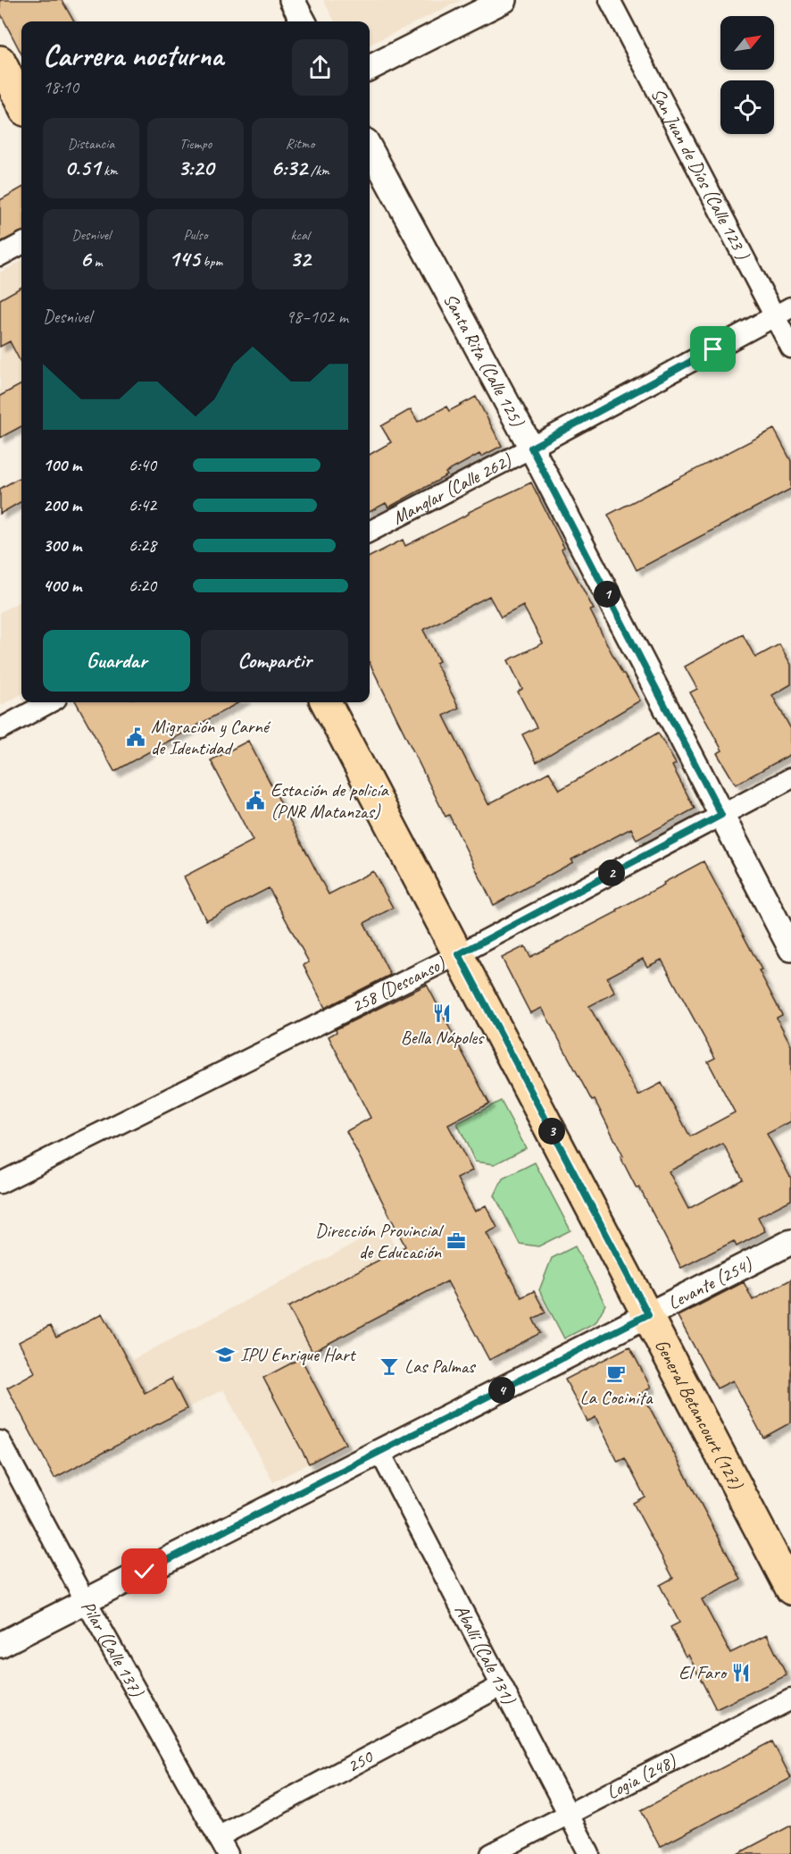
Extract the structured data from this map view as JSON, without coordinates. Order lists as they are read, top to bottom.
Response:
{
  "streets": {
    "main road": ["General Betancourt (127)"],
    "street": [
      "San Juan de Díos (Calle 123 )",
      "Santa Rita (Calle 125)",
      "Manglar (Calle 262)",
      "258 (Descanso)",
      "Levante (254)",
      "Pilar (Calle 137)",
      "Aballí (Cale 131)",
      "250",
      "Logia (248)"
    ]
  },
  "crossings": [
    ["San Juan de Díos (Calle 123 )", "Manglar (Calle 262)"],
    ["Santa Rita (Calle 125)", "Manglar (Calle 262)"],
    ["Santa Rita (Calle 125)", "258 (Descanso)"],
    ["258 (Descanso)", "General Betancourt (127)"],
    ["Levante (254)", "General Betancourt (127)"],
    ["Levante (254)", "Pilar (Calle 137)"],
    ["Levante (254)", "Aballí (Cale 131)"],
    ["Pilar (Calle 137)", "250"],
    ["Aballí (Cale 131)", "250"],
    ["Aballí (Cale 131)", "Logia (248)"]
  ],
  "places": {
    "public building": ["Migración y Carné de Identidad", "Estación de policía (PNR Matanzas)"],
    "restaurant": ["Bella Nápoles", "El Faro"],
    "office": ["Dirección Provincial de Educación"],
    "school or university": ["IPU Enrique Hart"],
    "bar": ["Las Palmas"],
    "cafe": ["La Cocinita"]
  },
  "north": "top right",
  "page": {
    "heading": ["Carrera nocturna", "18:10"],
    "stats": [
      ["Distancia", "0.51 km"],
      ["Tiempo", "3:20"],
      ["Ritmo", "6:32 /km"],
      ["Desnivel", "6 m"],
      ["Pulso", "145 bpm"],
      ["kcal", "32"]
    ],
    "chart": ["Desnivel", "98–102 m"],
    "list": [
      {
        "name": "100 m",
        "note": "6:40"
      },
      {
        "name": "200 m",
        "note": "6:42"
      },
      {
        "name": "300 m",
        "note": "6:28"
      },
      {
        "name": "400 m",
        "note": "6:20"
      }
    ],
    "pins": [
      "1",
      "2",
      "3",
      "4"
    ],
    "buttons": ["Guardar", "Compartir"]
  }
}
